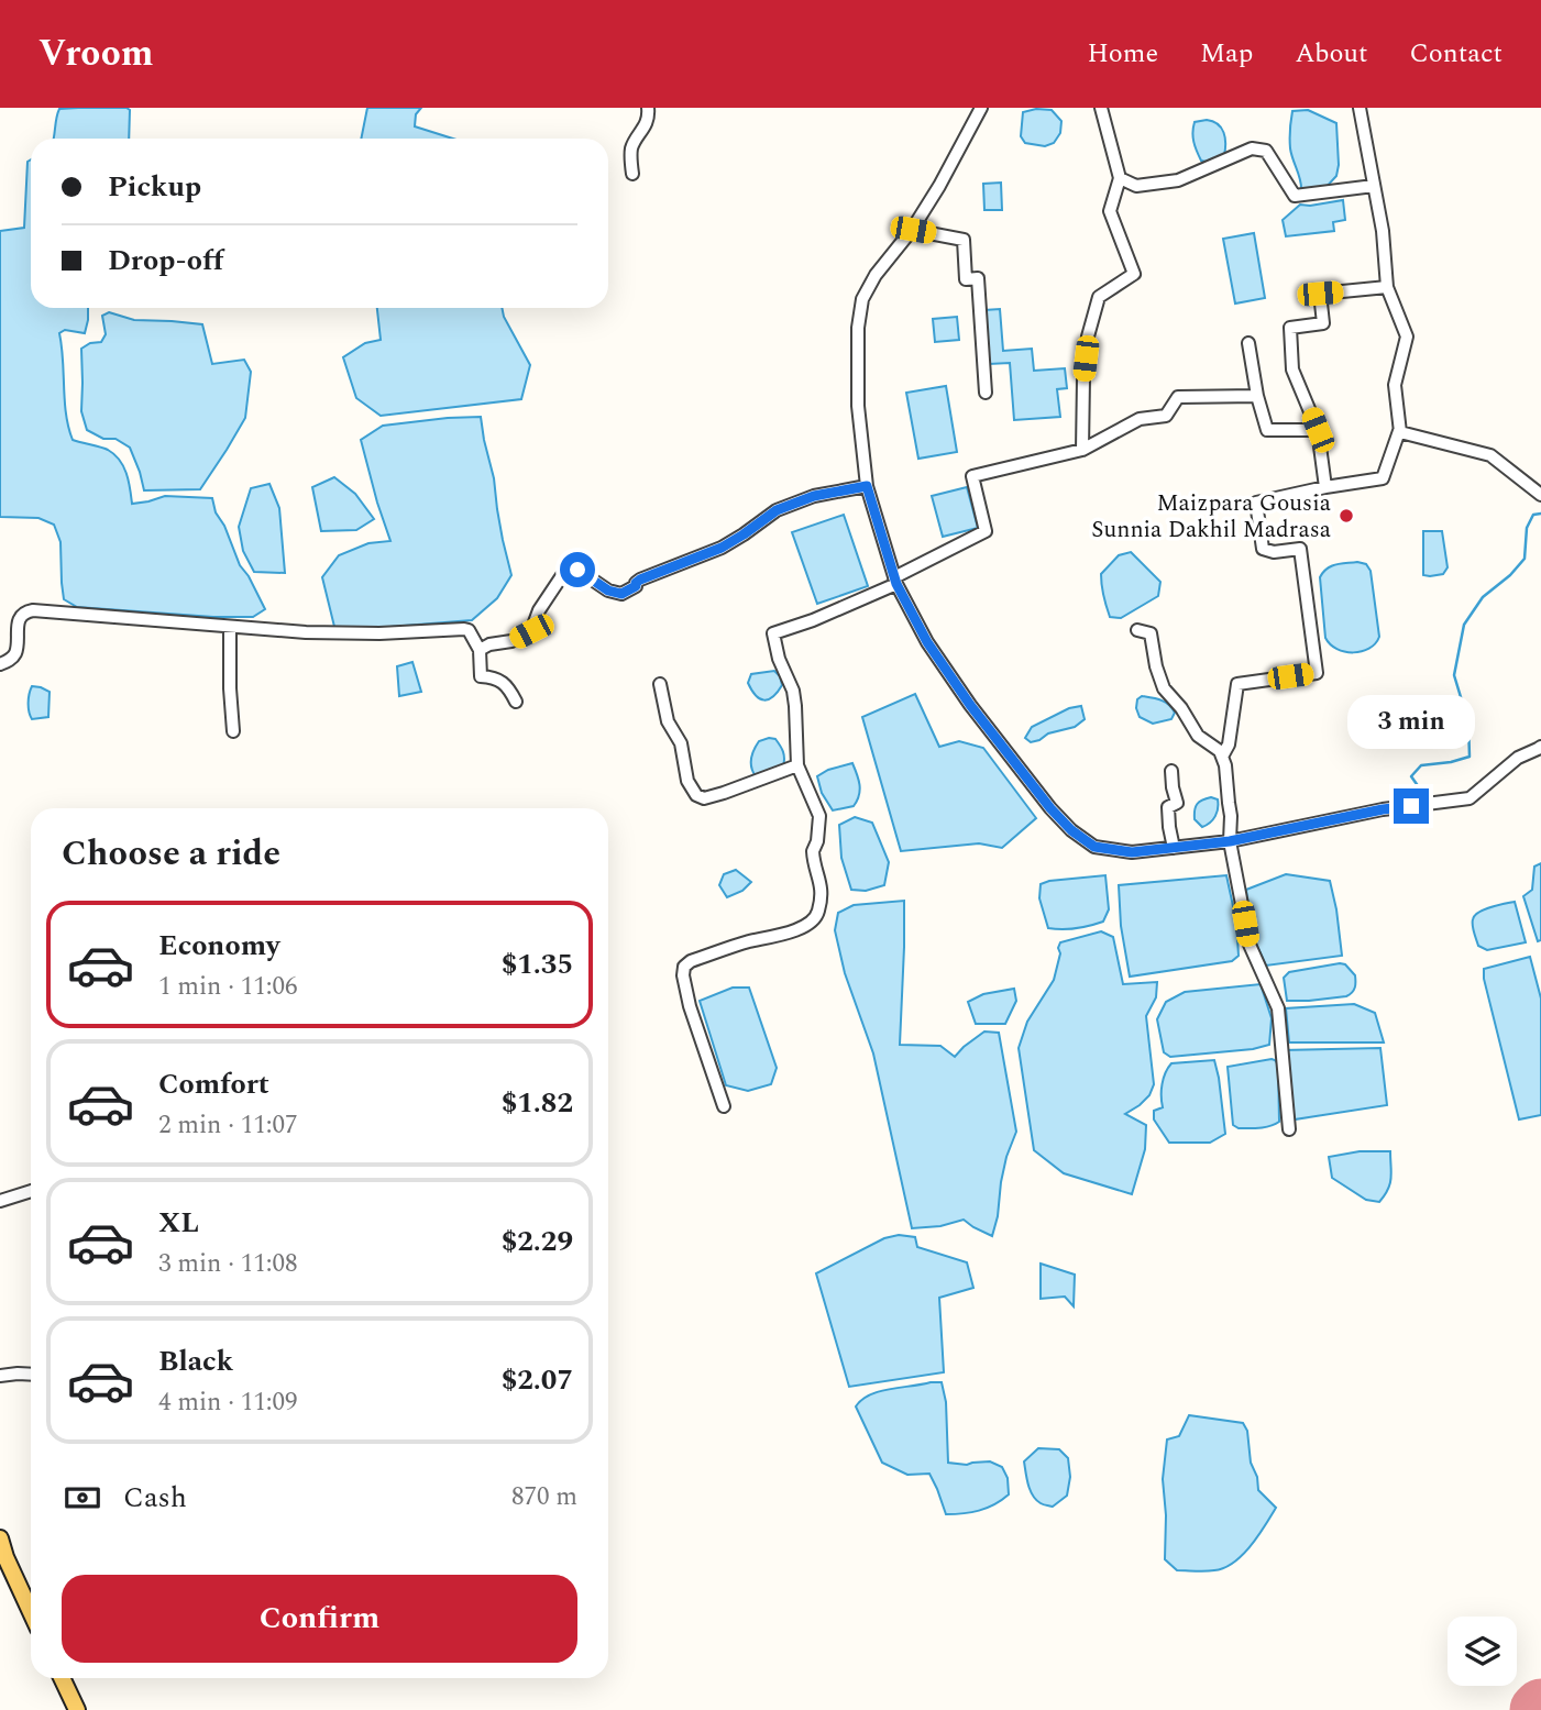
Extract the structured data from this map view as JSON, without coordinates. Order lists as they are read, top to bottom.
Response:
{
  "places": ["Maizpara Gousia Sunnia Dakhil Madrasa"],
  "page": {
    "header": "Vroom",
    "nav": [
      "Home",
      "Map",
      "About",
      "Contact"
    ],
    "banner": ["Pickup", "Drop-off"],
    "bubble": "3 min",
    "heading": "Choose a ride",
    "list": [
      {
        "name": "Economy",
        "note": "1 min · 11:06",
        "value": "$1.35"
      },
      {
        "name": "Comfort",
        "note": "2 min · 11:07",
        "value": "$1.82"
      },
      {
        "name": "XL",
        "note": "3 min · 11:08",
        "value": "$2.29"
      },
      {
        "name": "Black",
        "note": "4 min · 11:09",
        "value": "$2.07"
      }
    ],
    "pay": ["Cash", "870 m"],
    "buttons": "Confirm"
  }
}
